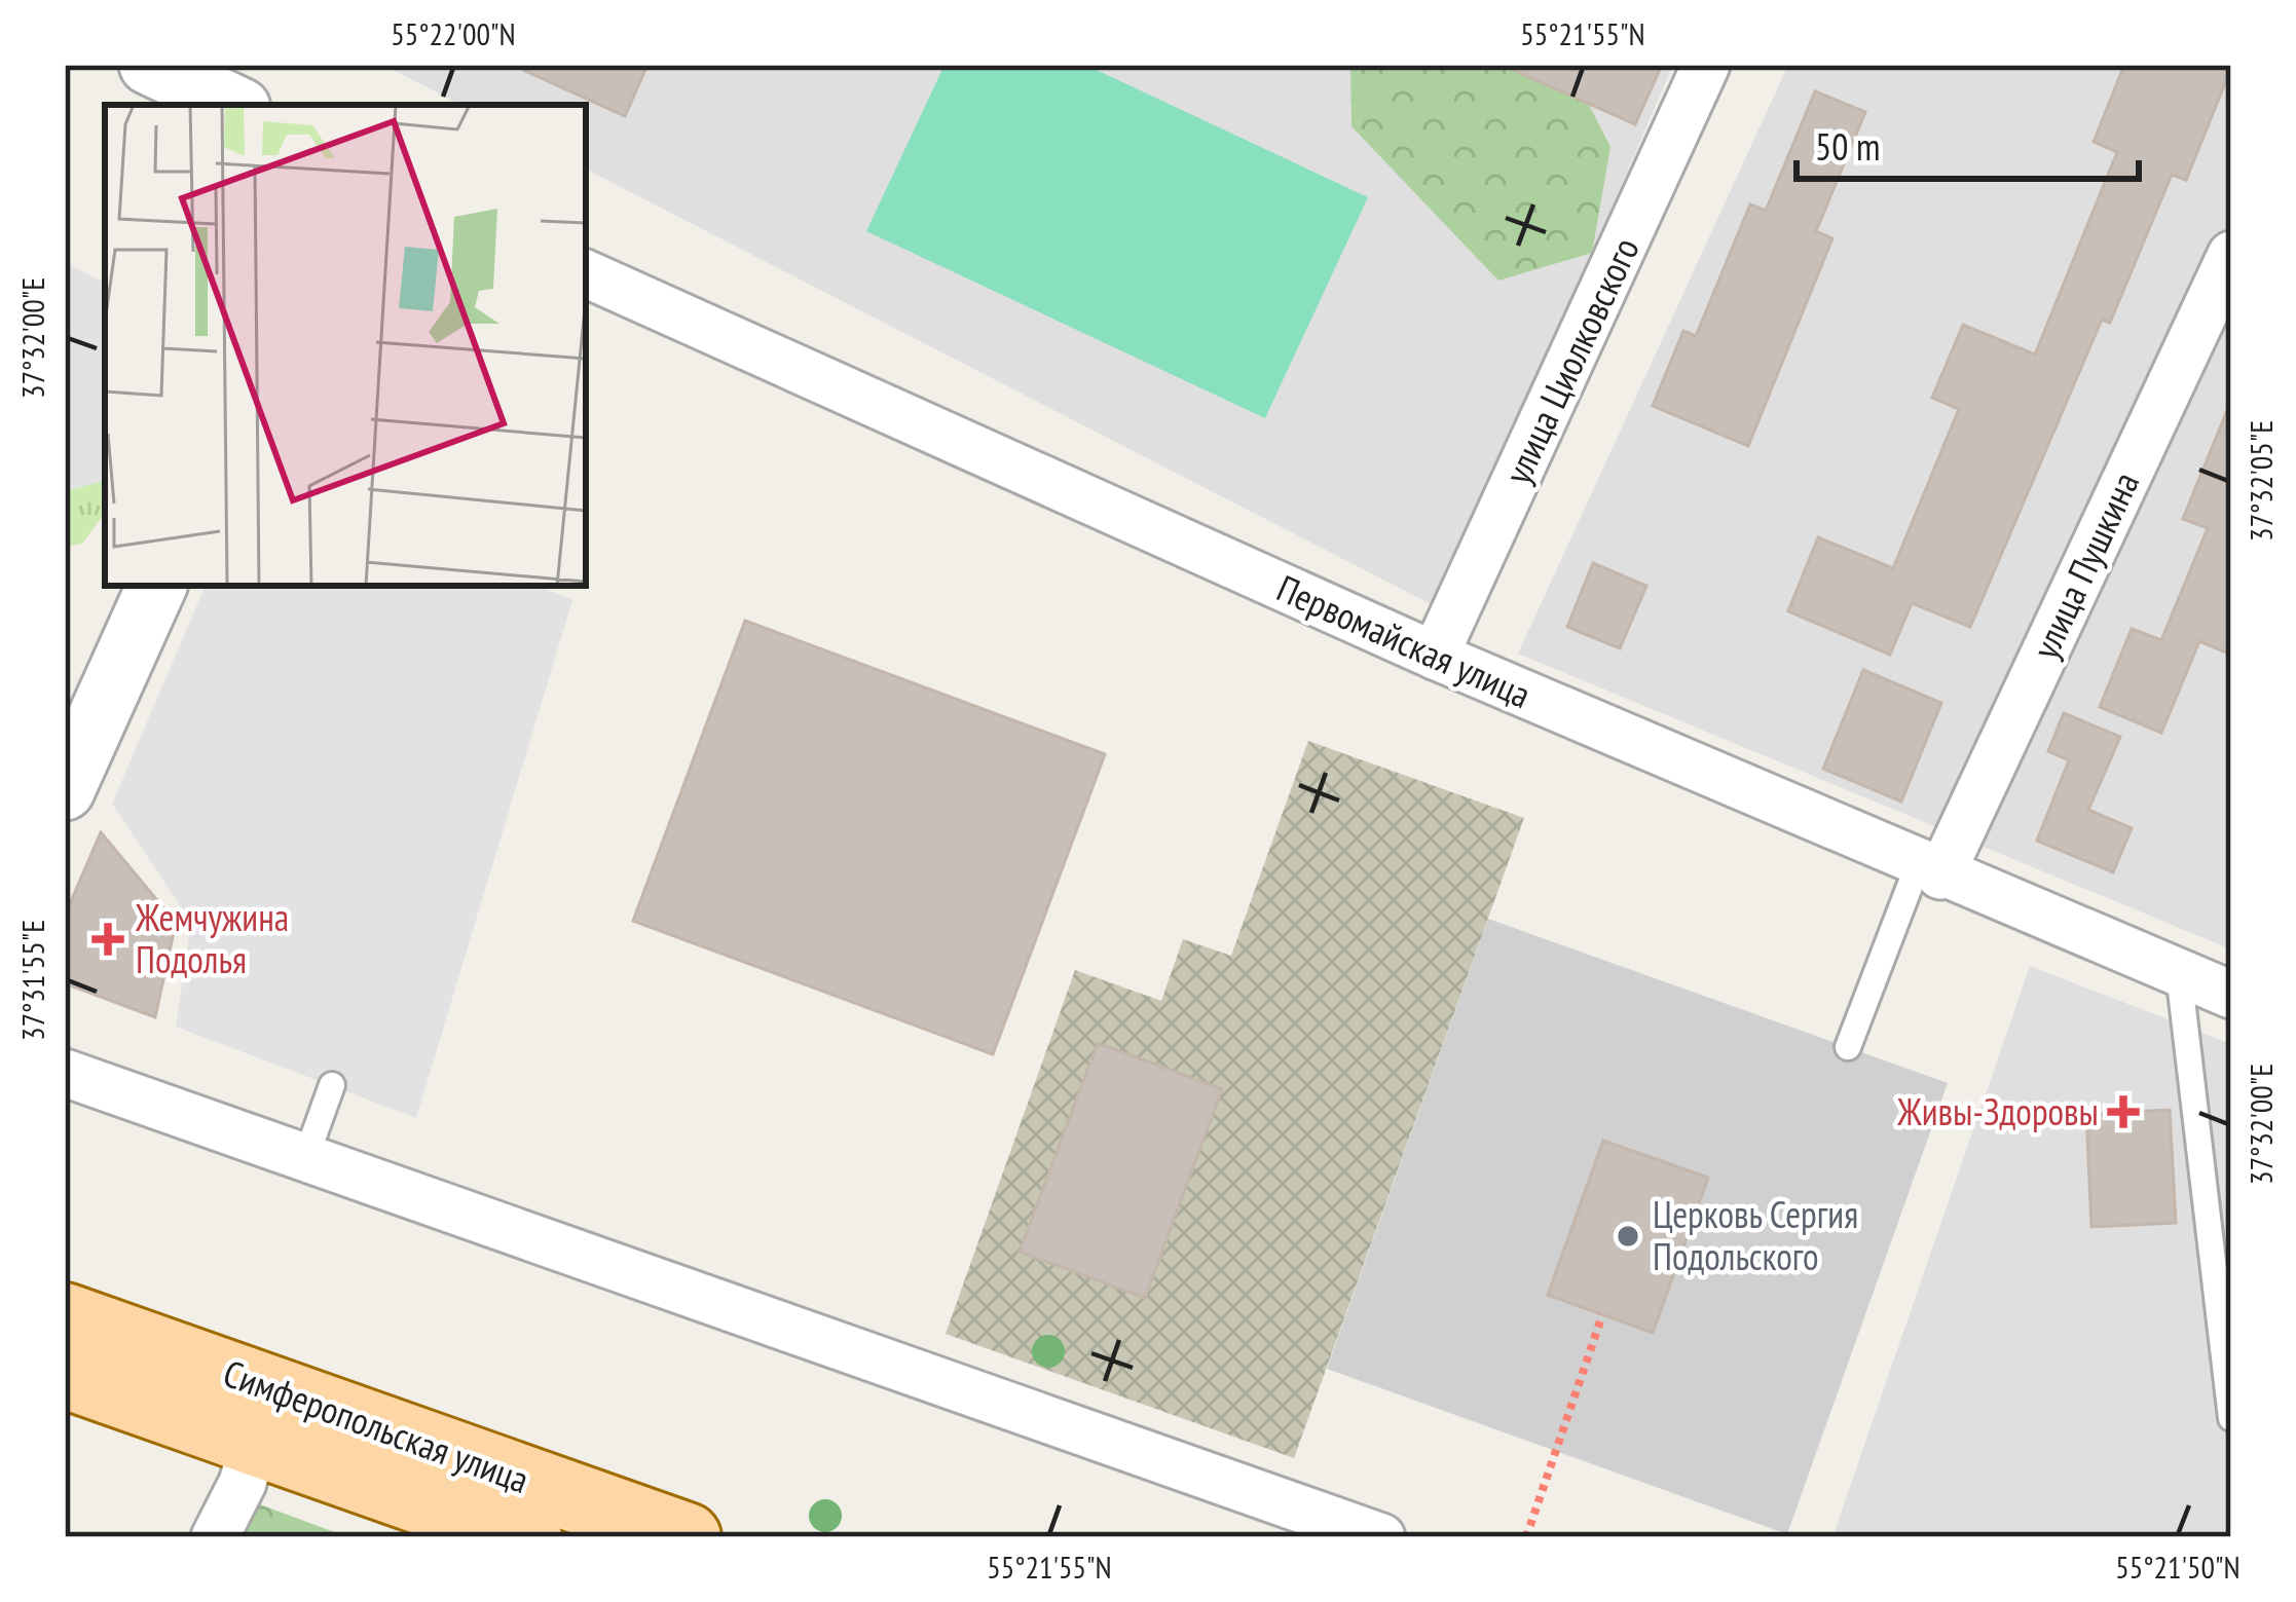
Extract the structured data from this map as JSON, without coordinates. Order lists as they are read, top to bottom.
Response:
{
  "streets": {
    "main road": ["Симферопольская улица"],
    "street": ["улица Циолковского", "улица Пушкина", "Первомайская улица"]
  },
  "crossings": [
    ["улица Циолковского", "Первомайская улица"],
    ["улица Пушкина", "Первомайская улица"]
  ],
  "places": {
    "health": ["Жемчужина Подолья", "Живы-Здоровы"],
    "other": ["Церковь Сергия Подольского"]
  },
  "scale_bar": "50 m",
  "coordinates": [
    "55°22'00\"N",
    "55°21'55\"N",
    "37°32'00\"E",
    "37°32'05\"E",
    "37°31'55\"E",
    "55°21'50\"N"
  ]
}
